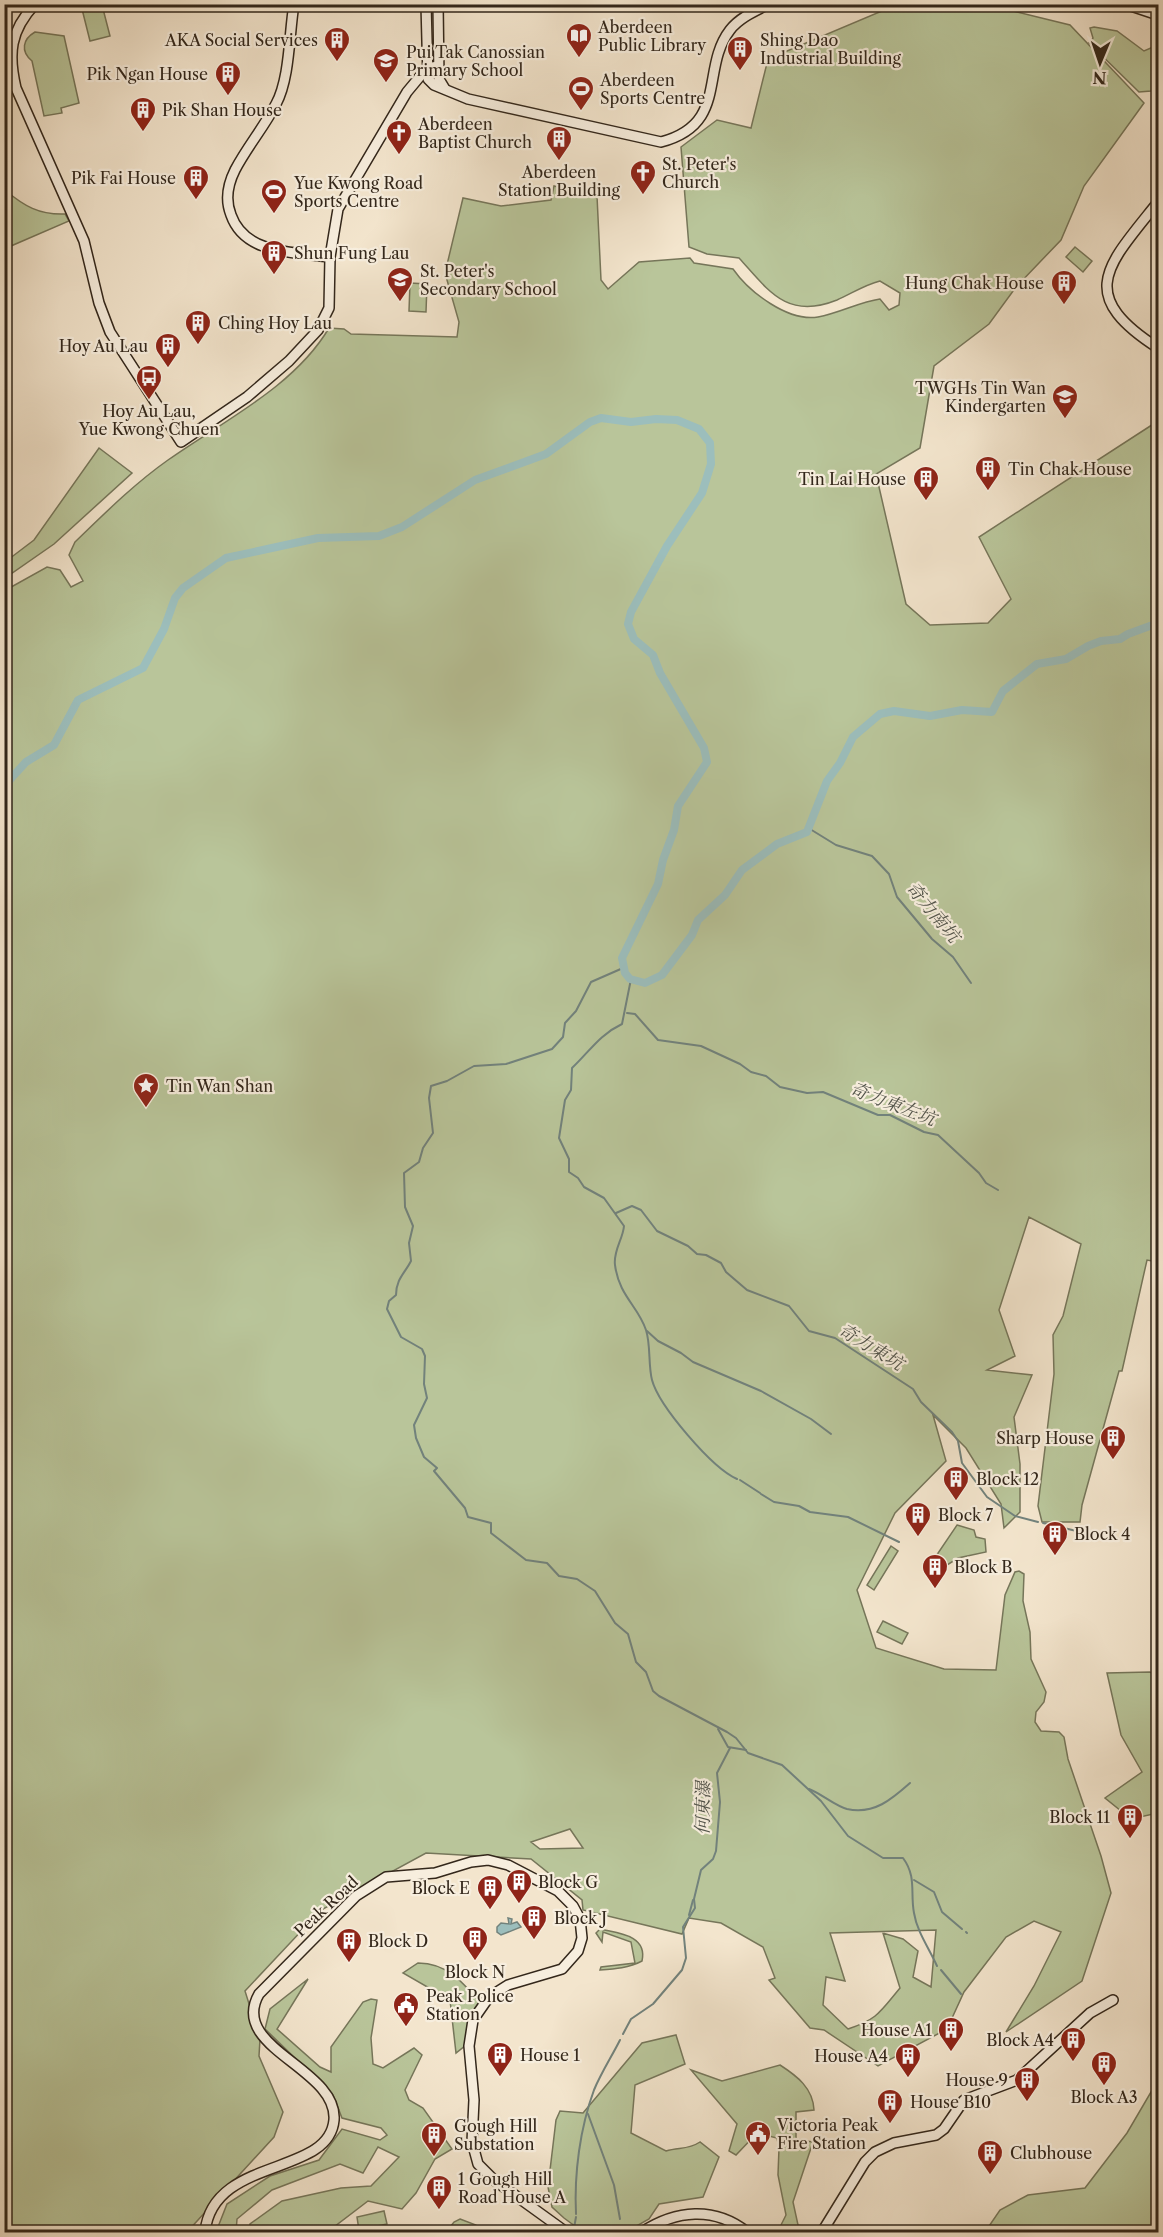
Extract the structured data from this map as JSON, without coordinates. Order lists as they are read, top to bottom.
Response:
{
  "streets": {
    "main road": ["Peak Road"]
  },
  "water": [
    "奇力南坑",
    "奇力東左坑",
    "奇力東坑",
    "何東瀑"
  ],
  "places": {
    "library": ["Aberdeen Public Library"],
    "building": [
      "AKA Social Services",
      "Shing Dao Industrial Building",
      "Pik Ngan House",
      "Pik Shan House",
      "Aberdeen Station Building",
      "Pik Fai House",
      "Shun Fung Lau",
      "Hung Chak House",
      "Ching Hoy Lau",
      "Hoy Au Lau",
      "Tin Chak House",
      "Tin Lai House",
      "Sharp House",
      "Block 12",
      "Block 7",
      "Block 4",
      "Block B",
      "Block 11",
      "Block G",
      "Block E",
      "Block J",
      "Block N",
      "Block D",
      "House A1",
      "Block A4",
      "House 1",
      "House A4",
      "Block A3",
      "House 9",
      "House B10",
      "Gough Hill Substation",
      "Clubhouse",
      "1 Gough Hill Road House A"
    ],
    "school or university": ["Pui Tak Canossian Primary School", "St. Peter's Secondary School", "TWGHs Tin Wan Kindergarten"],
    "sports": ["Aberdeen Sports Centre", "Yue Kwong Road Sports Centre"],
    "church": ["Aberdeen Baptist Church", "St. Peter's Church"],
    "bus stop": ["Hoy Au Lau, Yue Kwong Chuen"],
    "place": ["Tin Wan Shan"],
    "public building": ["Peak Police Station", "Victoria Peak Fire Station"]
  },
  "north": "bottom"
}
